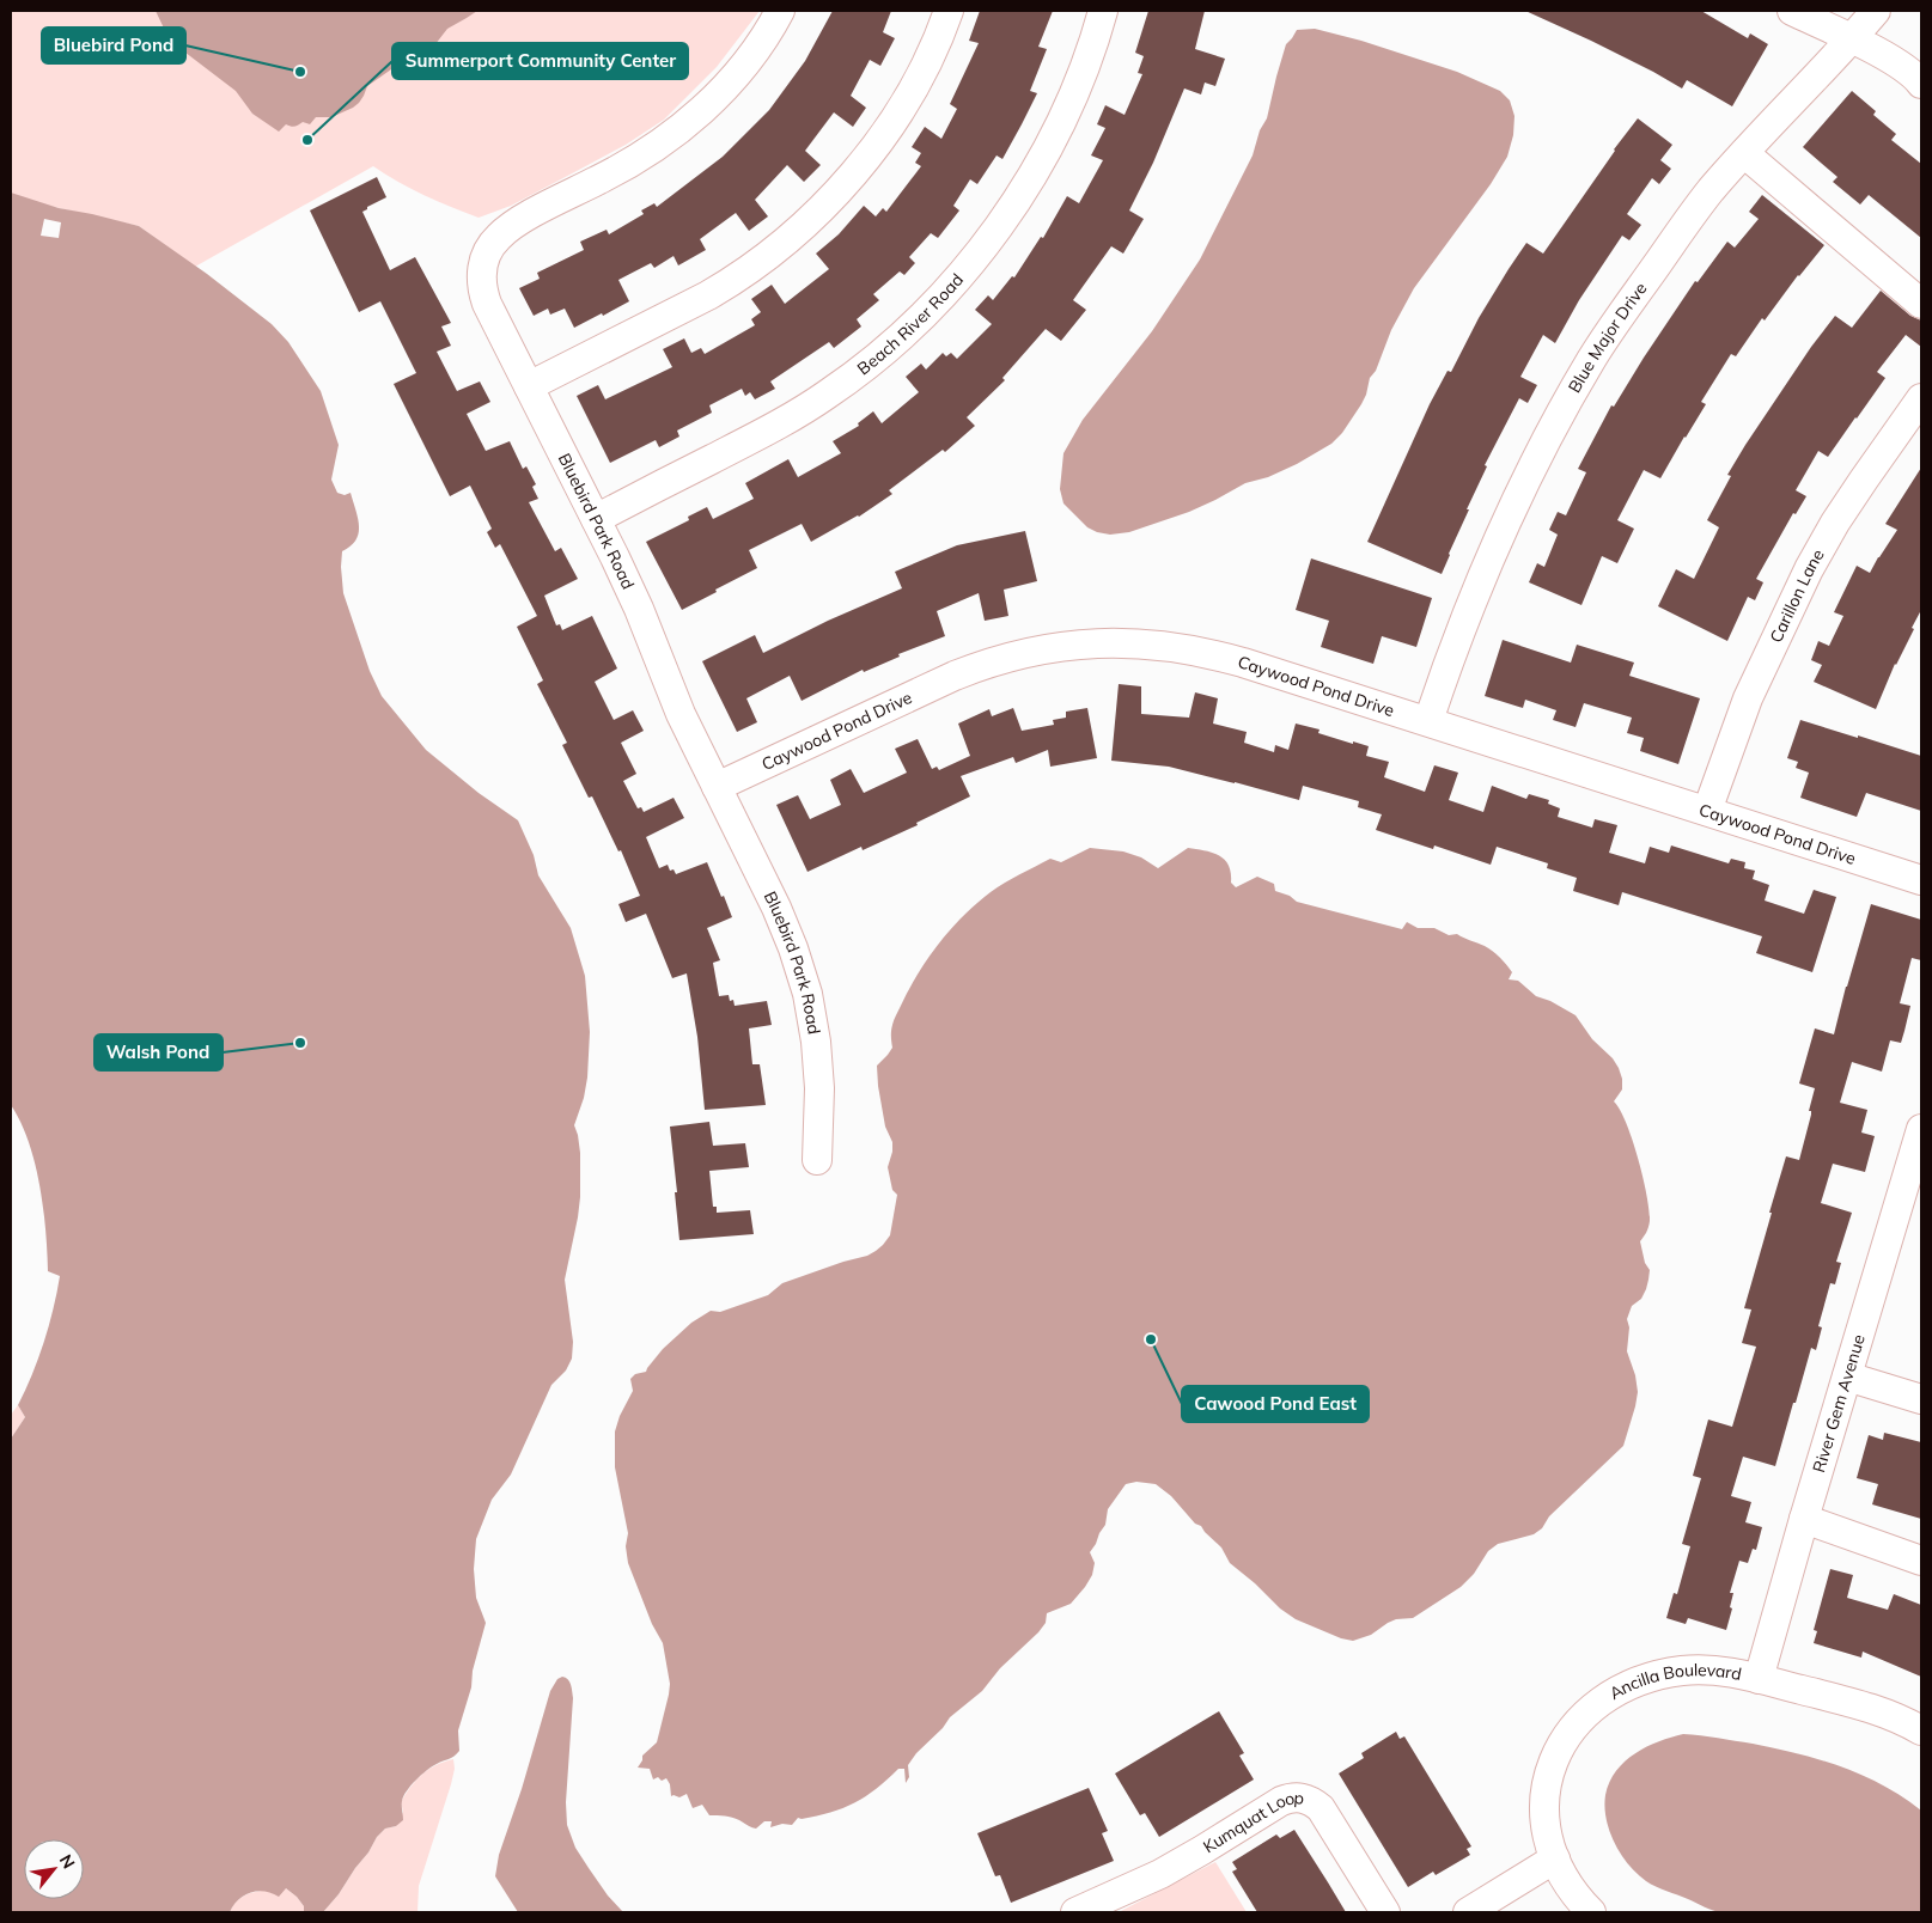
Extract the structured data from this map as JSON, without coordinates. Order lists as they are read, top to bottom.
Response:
{
  "streets": {
    "street": [
      "Beach River Road",
      "Blue Major Drive",
      "Bluebird Park Road",
      "Carillon Lane",
      "Caywood Pond Drive",
      "River Gem Avenue",
      "Ancilla Boulevard",
      "Kumquat Loop"
    ]
  },
  "crossings": [
    ["Beach River Road", "Bluebird Park Road"],
    ["Blue Major Drive", "Caywood Pond Drive"],
    ["Bluebird Park Road", "Caywood Pond Drive"],
    ["Carillon Lane", "Caywood Pond Drive"],
    ["River Gem Avenue", "Ancilla Boulevard"]
  ],
  "places": [
    "Bluebird Pond",
    "Summerport Community Center",
    "Walsh Pond",
    "Cawood Pond East"
  ],
  "north": "top right"
}
